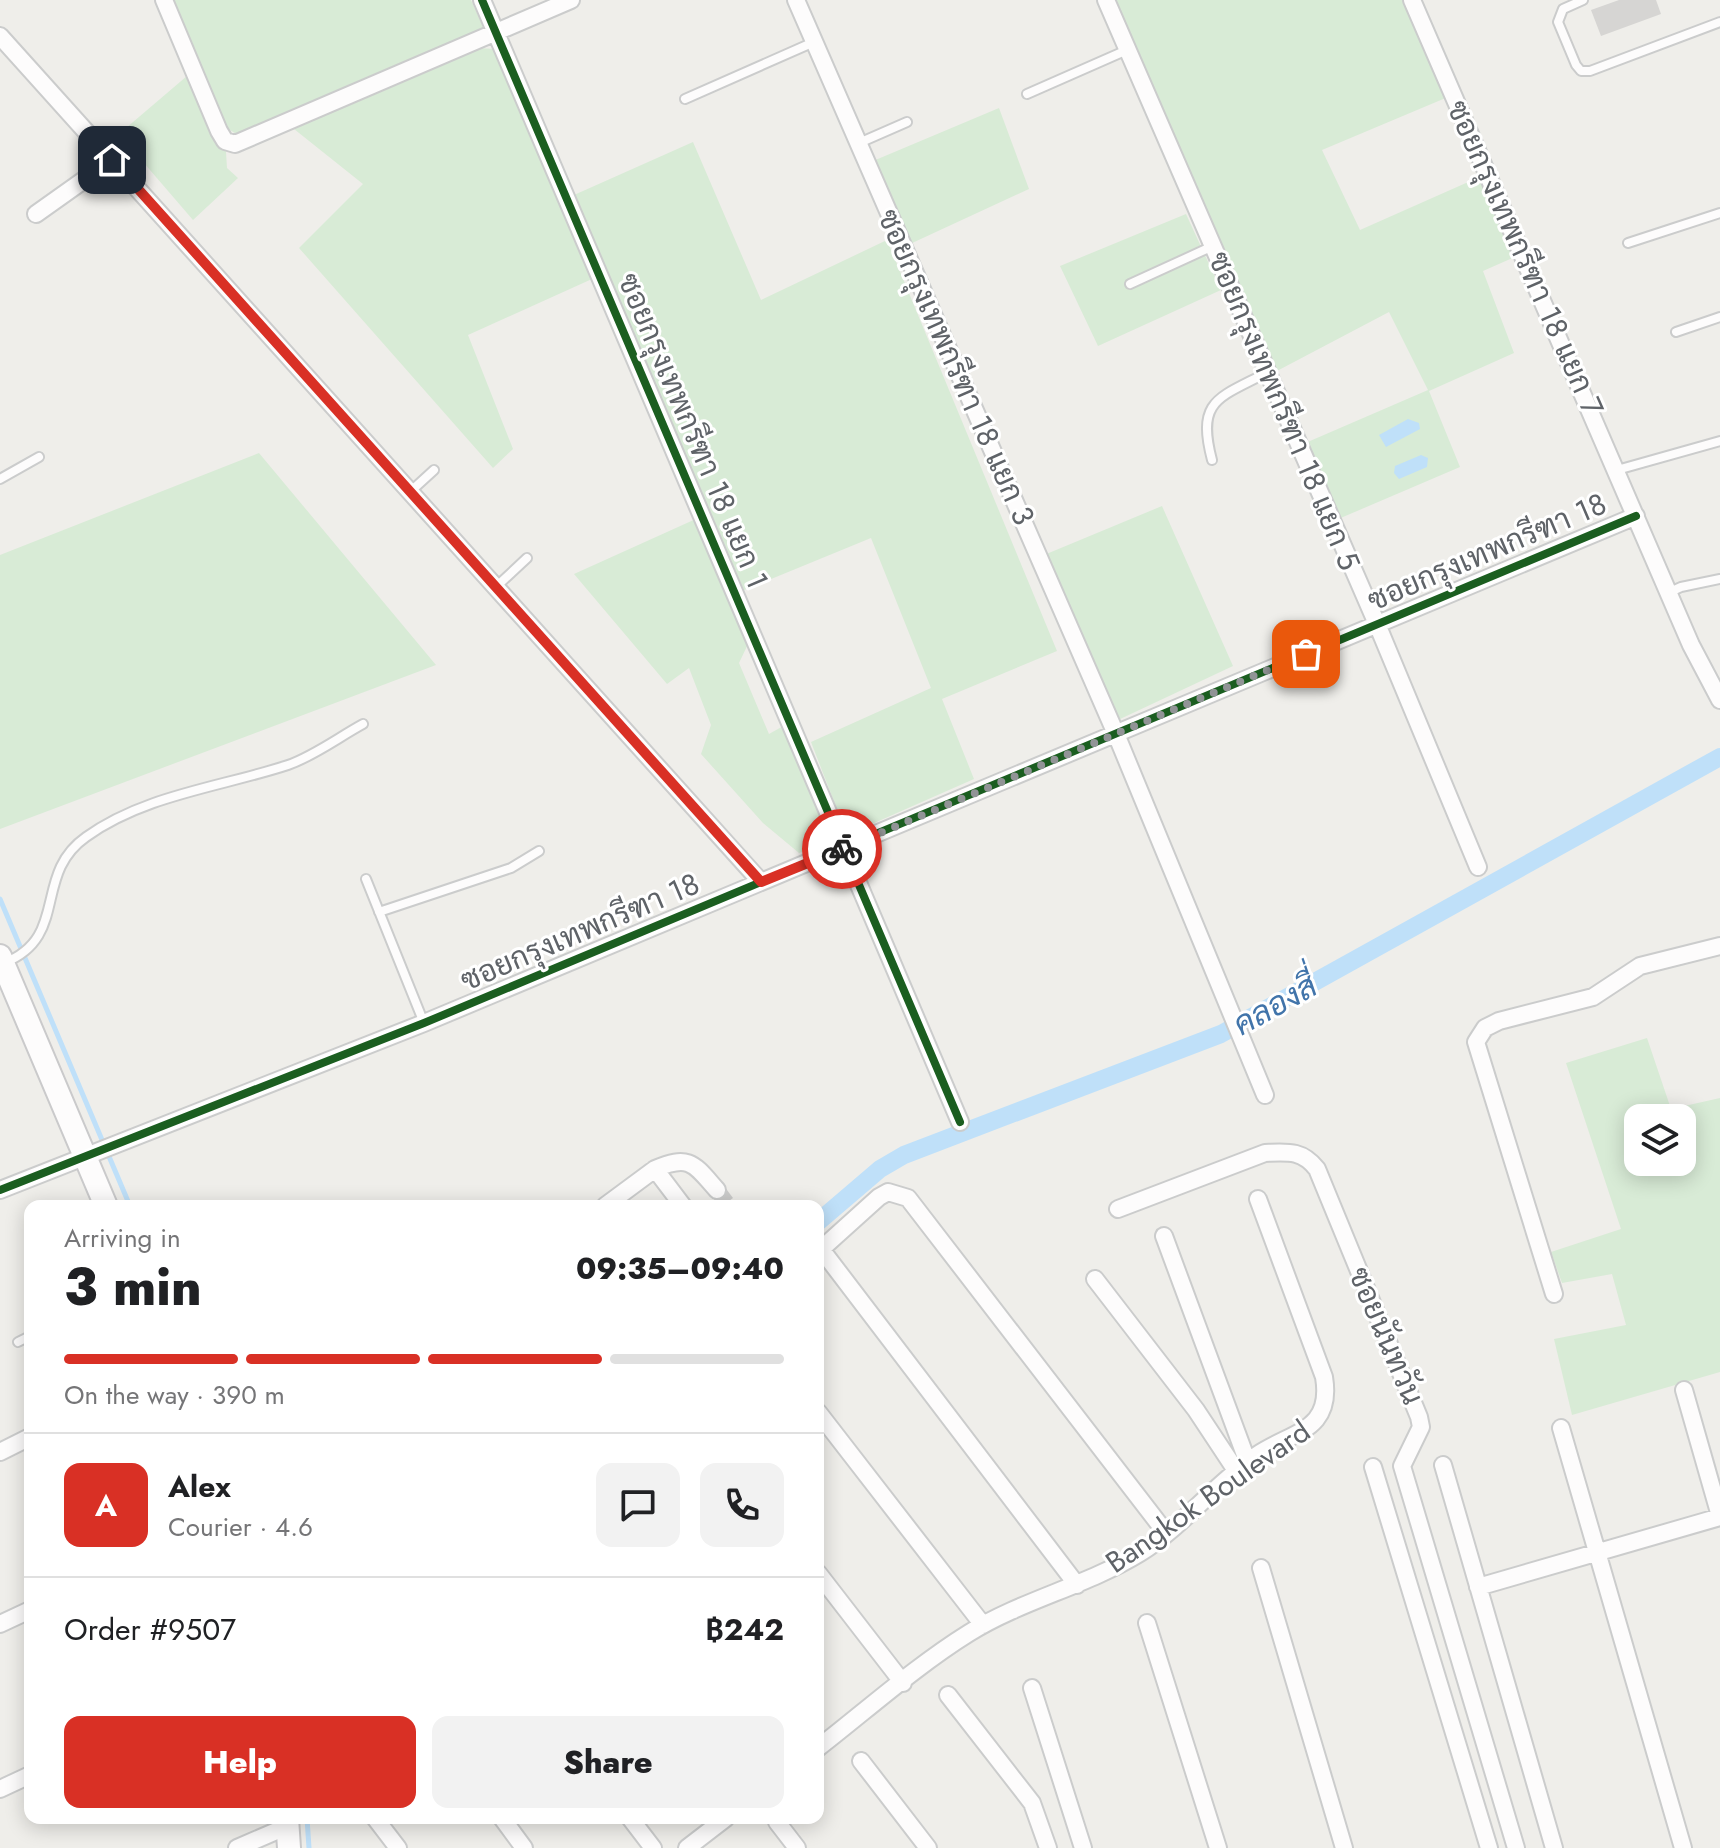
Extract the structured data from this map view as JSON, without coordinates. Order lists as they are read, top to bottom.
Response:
{
  "streets": {
    "street": [
      "ซอยกรุงเทพกรีฑา 18 แยก 7",
      "ซอยกรุงเทพกรีฑา 18 แยก 3",
      "ซอยกรุงเทพกรีฑา 18 แยก 5",
      "ซอยกรุงเทพกรีฑา 18 แยก 1",
      "ซอยกรุงเทพกรีฑา 18",
      "ซอยนันทวัน",
      "Bangkok Boulevard"
    ]
  },
  "crossings": [
    ["ซอยกรุงเทพกรีฑา 18 แยก 7", "ซอยกรุงเทพกรีฑา 18"],
    ["ซอยกรุงเทพกรีฑา 18 แยก 3", "ซอยกรุงเทพกรีฑา 18"],
    ["ซอยกรุงเทพกรีฑา 18 แยก 5", "ซอยกรุงเทพกรีฑา 18"],
    ["ซอยกรุงเทพกรีฑา 18 แยก 1", "ซอยกรุงเทพกรีฑา 18"]
  ],
  "water": ["คลองสี่"],
  "page": {
    "heading": ["3 min", "Arriving in", "09:35–09:40"],
    "panel": [
      "Alex",
      "Courier · 4.6",
      "Order #9507",
      "฿242"
    ],
    "bar": "On the way · 390 m",
    "round": "A",
    "buttons": ["Help", "Share"]
  }
}
